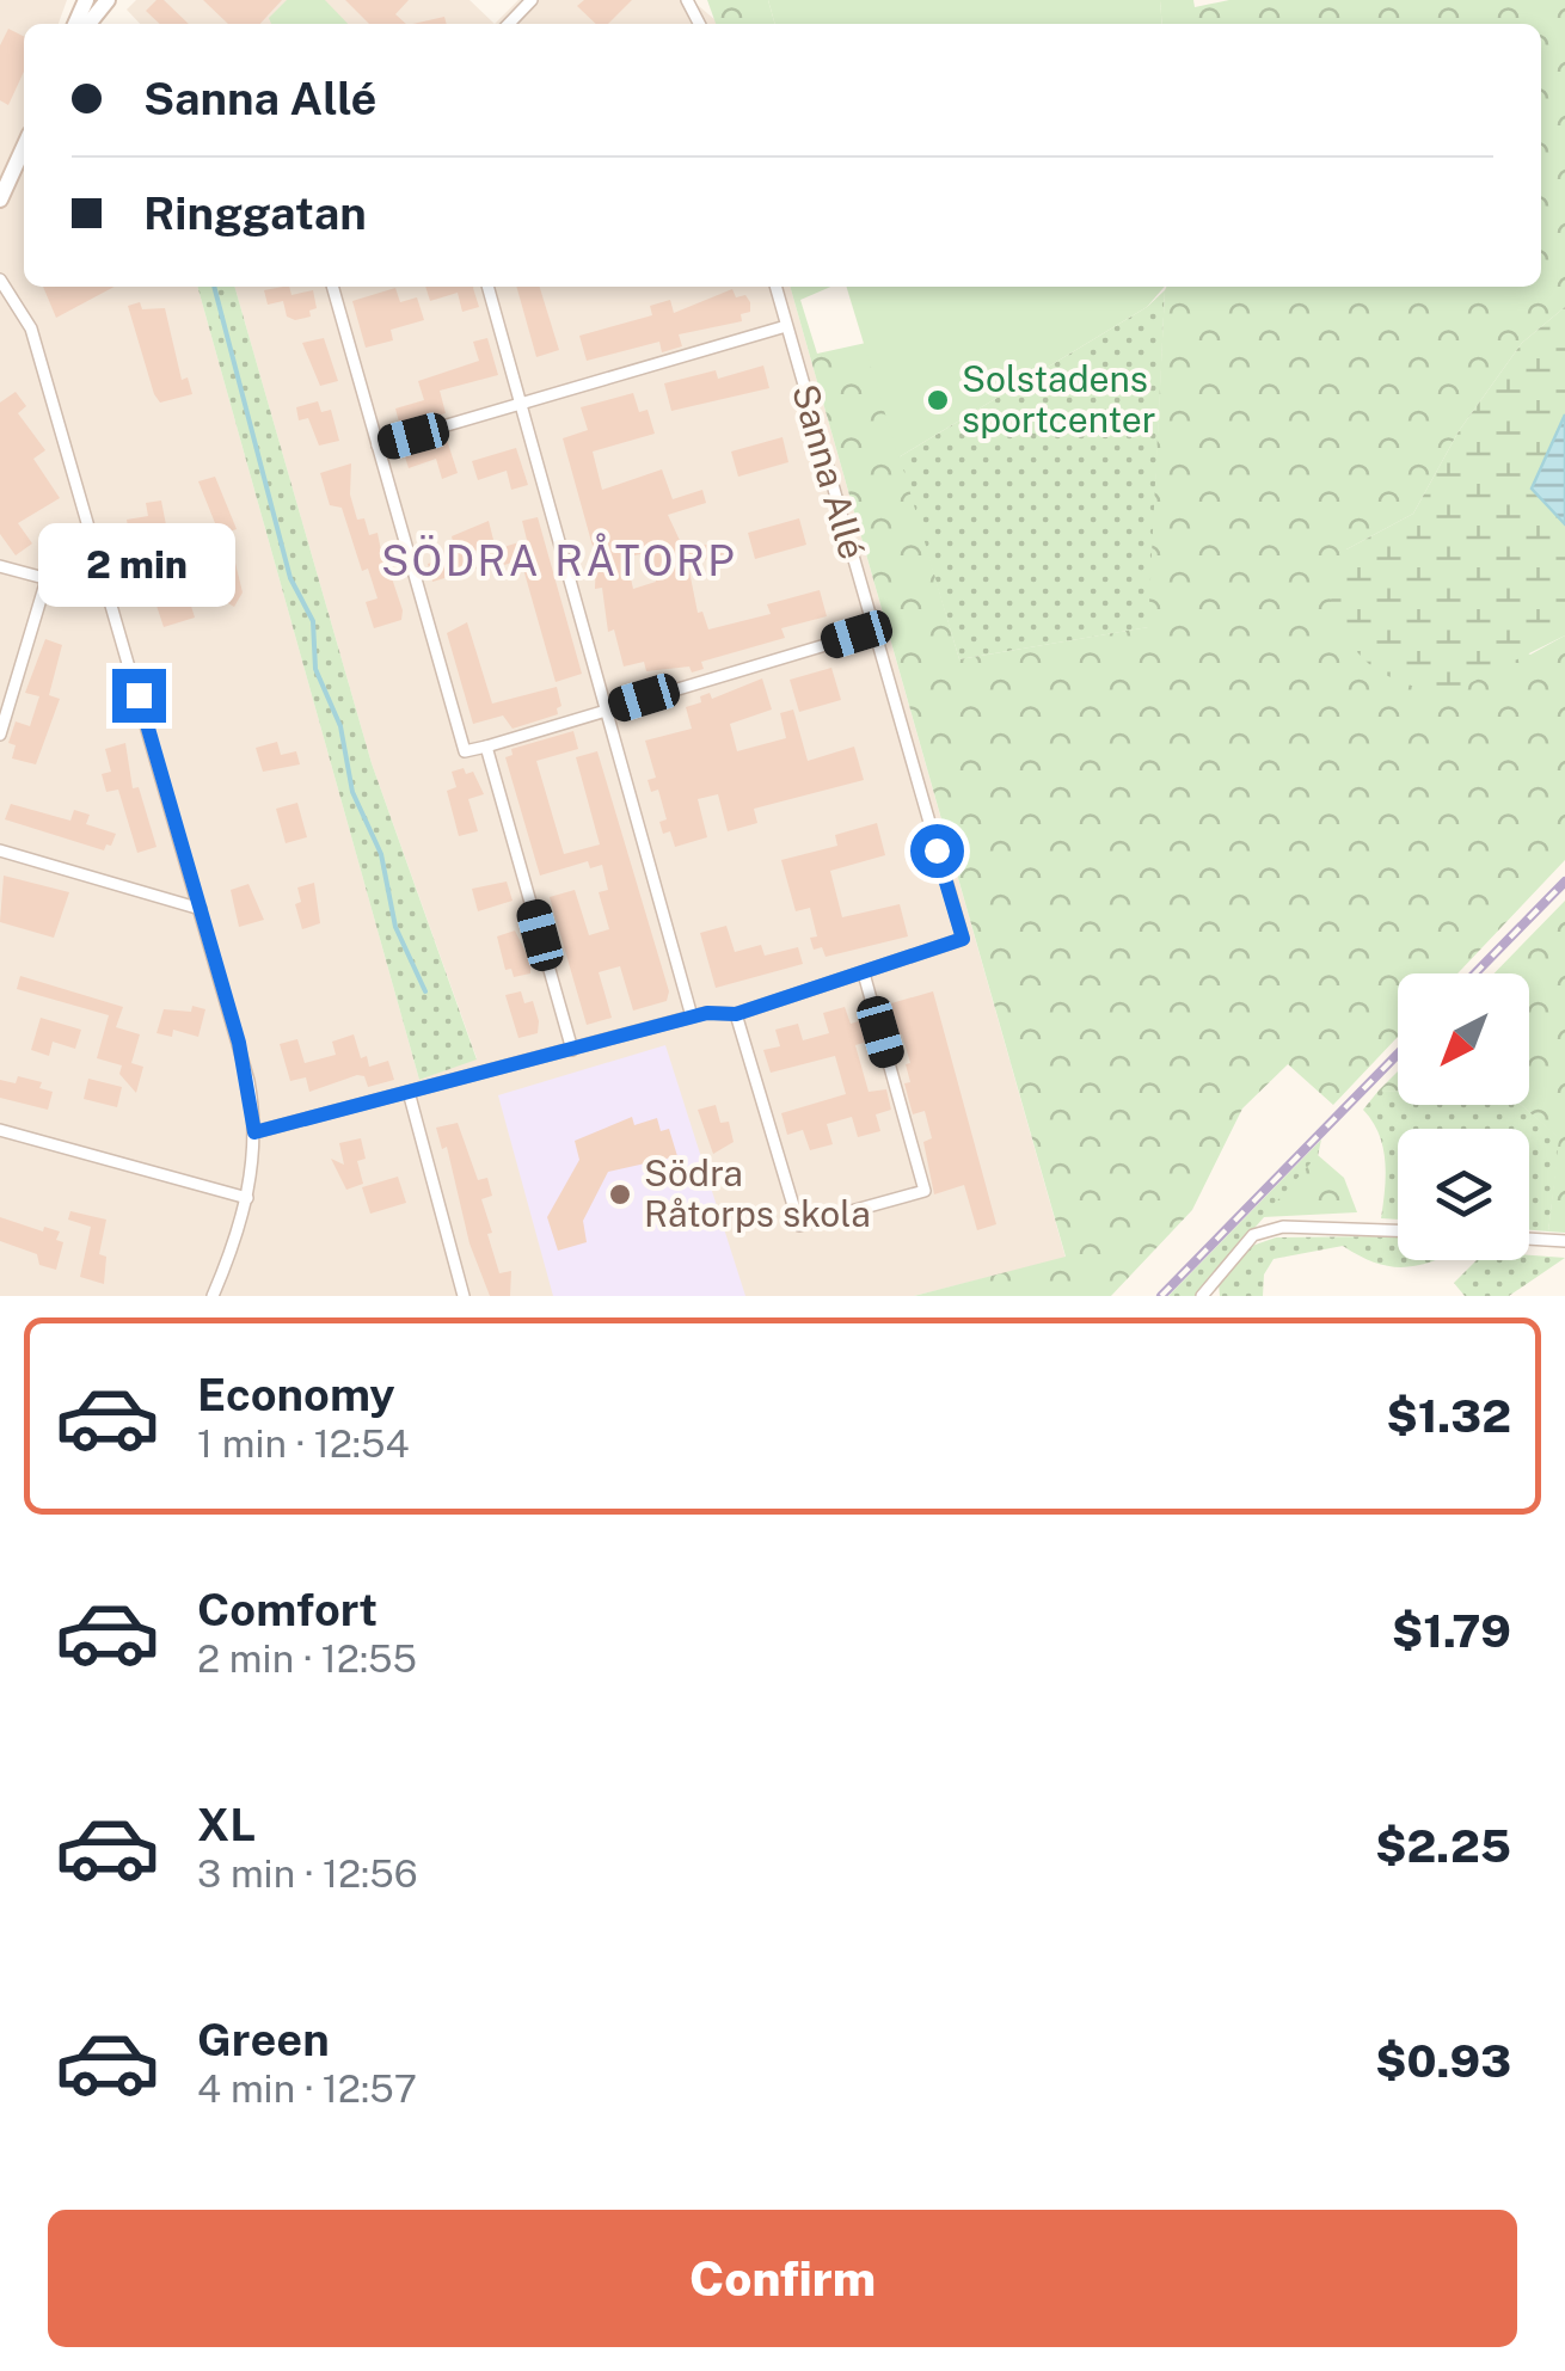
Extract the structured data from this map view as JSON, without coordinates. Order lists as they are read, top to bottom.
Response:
{
  "streets": {
    "street": ["Sanna Allé"]
  },
  "districts": ["SÖDRA RÅTORP"],
  "places": ["Solstadens sportcenter", "Södra Råtorps skola"],
  "north": "bottom left",
  "page": {
    "banner": ["Sanna Allé", "Ringgatan"],
    "bubble": "2 min",
    "list": [
      {
        "name": "Economy",
        "note": "1 min · 12:54",
        "value": "$1.32"
      },
      {
        "name": "Comfort",
        "note": "2 min · 12:55",
        "value": "$1.79"
      },
      {
        "name": "XL",
        "note": "3 min · 12:56",
        "value": "$2.25"
      },
      {
        "name": "Green",
        "note": "4 min · 12:57",
        "value": "$0.93"
      }
    ],
    "buttons": "Confirm"
  }
}
